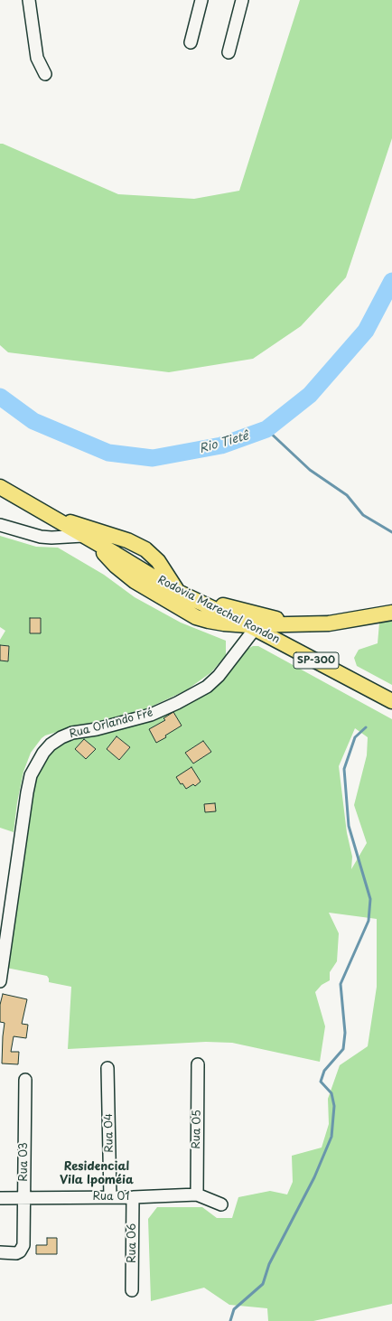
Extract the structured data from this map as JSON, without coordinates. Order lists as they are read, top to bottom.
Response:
{
  "streets": {
    "main road": ["Rodovia Marechal Rondon", "SP-300"],
    "street": [
      "Rua Orlando Fré",
      "Rua 05",
      "Rua 04",
      "Rua 03",
      "Rua 01",
      "Rua 06"
    ]
  },
  "crossings": [
    ["Rodovia Marechal Rondon", "Rua Orlando Fré"],
    ["Rua 05", "Rua 01"],
    ["Rua 04", "Rua 01"],
    ["Rua 03", "Rua 01"],
    ["Rua 01", "Rua 06"]
  ],
  "districts": ["Residencial Vila Ipoméia"],
  "water": ["Rio Tietê"]
}
